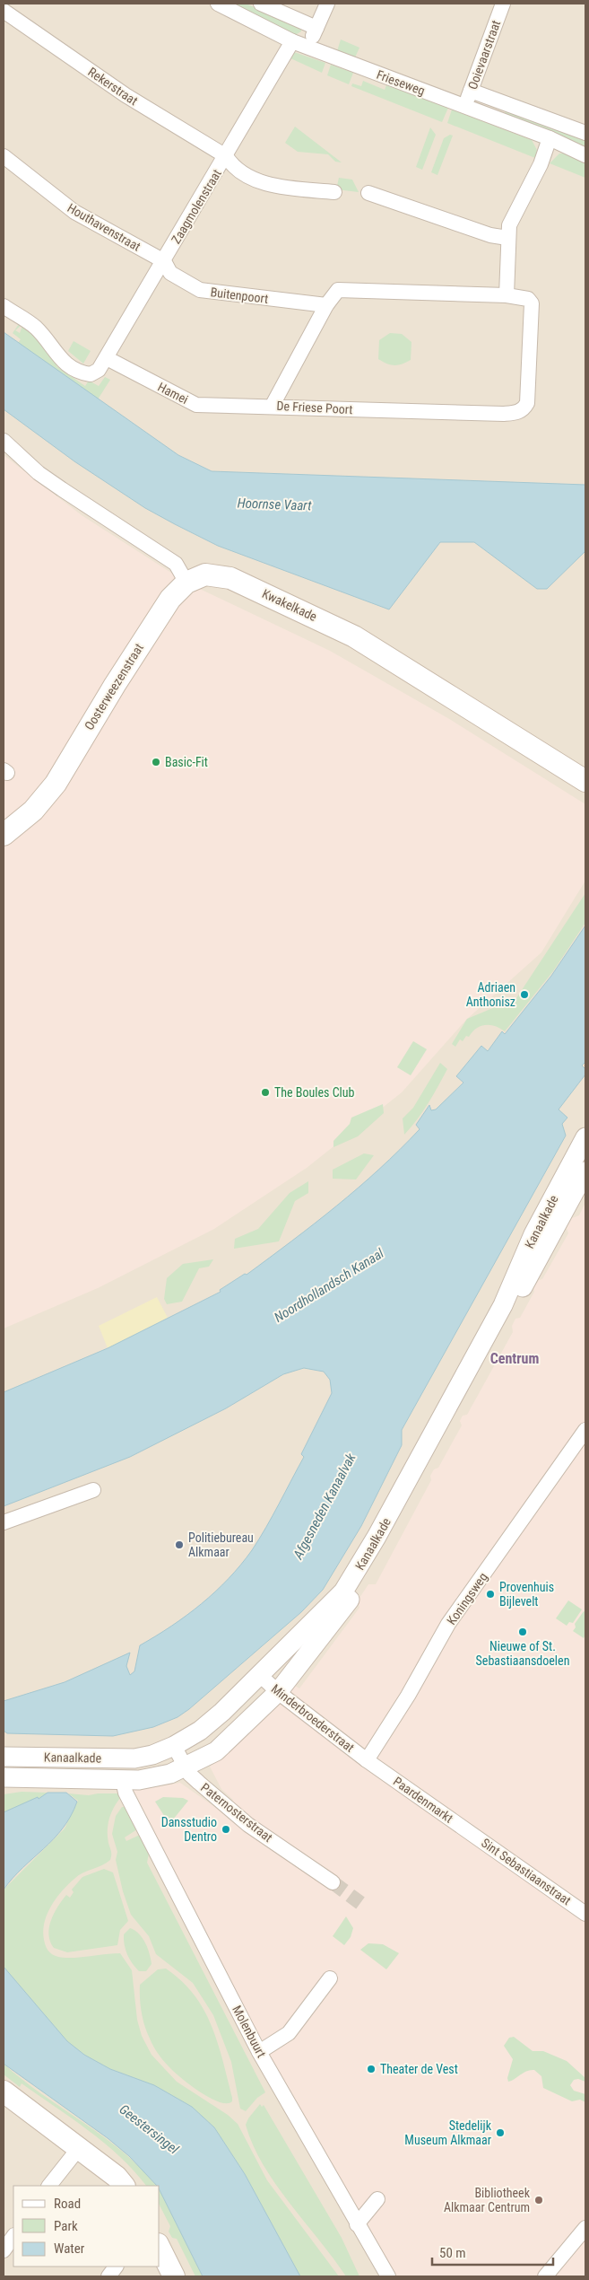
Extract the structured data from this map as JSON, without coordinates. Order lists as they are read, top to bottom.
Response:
{
  "streets": {
    "main road": ["Kwakelkade", "Oosterweezenstraat"],
    "street": [
      "Ooievaarstraat",
      "Frieseweg",
      "Rekerstraat",
      "Zaagmolenstraat",
      "Houthavenstraat",
      "Buitenpoort",
      "Hamei",
      "De Friese Poort",
      "Kanaalkade",
      "Koningsweg",
      "Minderbroederstraat",
      "Paardenmarkt",
      "Paternosterstraat",
      "Sint Sebastiaanstraat",
      "Molenbuurt"
    ]
  },
  "crossings": [
    ["Ooievaarstraat", "Frieseweg"],
    ["Frieseweg", "Zaagmolenstraat"],
    ["Rekerstraat", "Zaagmolenstraat"],
    ["Zaagmolenstraat", "Houthavenstraat"],
    ["Zaagmolenstraat", "Buitenpoort"],
    ["Zaagmolenstraat", "Hamei"],
    ["Houthavenstraat", "Buitenpoort"],
    ["Buitenpoort", "De Friese Poort"],
    ["Hamei", "De Friese Poort"],
    ["Kwakelkade", "Oosterweezenstraat"],
    ["Kanaalkade", "Minderbroederstraat"],
    ["Kanaalkade", "Paternosterstraat"],
    ["Kanaalkade", "Molenbuurt"],
    ["Koningsweg", "Minderbroederstraat"],
    ["Koningsweg", "Paardenmarkt"],
    ["Minderbroederstraat", "Paardenmarkt"],
    ["Paardenmarkt", "Sint Sebastiaanstraat"]
  ],
  "districts": ["Centrum"],
  "water": [
    "Hoornse Vaart",
    "Noordhollandsch Kanaal",
    "Afgesneden Kanaalvak",
    "Geestersingel"
  ],
  "places": [
    "Basic-Fit",
    "Adriaen Anthonisz",
    "The Boules Club",
    "Politiebureau Alkmaar",
    "Provenhuis Bijlevelt",
    "Nieuwe of St. Sebastiaansdoelen",
    "Dansstudio Dentro",
    "Theater de Vest",
    "Stedelijk Museum Alkmaar",
    "Bibliotheek Alkmaar Centrum"
  ],
  "legend": ["Road", "Park", "Water"],
  "scale_bar": "50 m"
}
